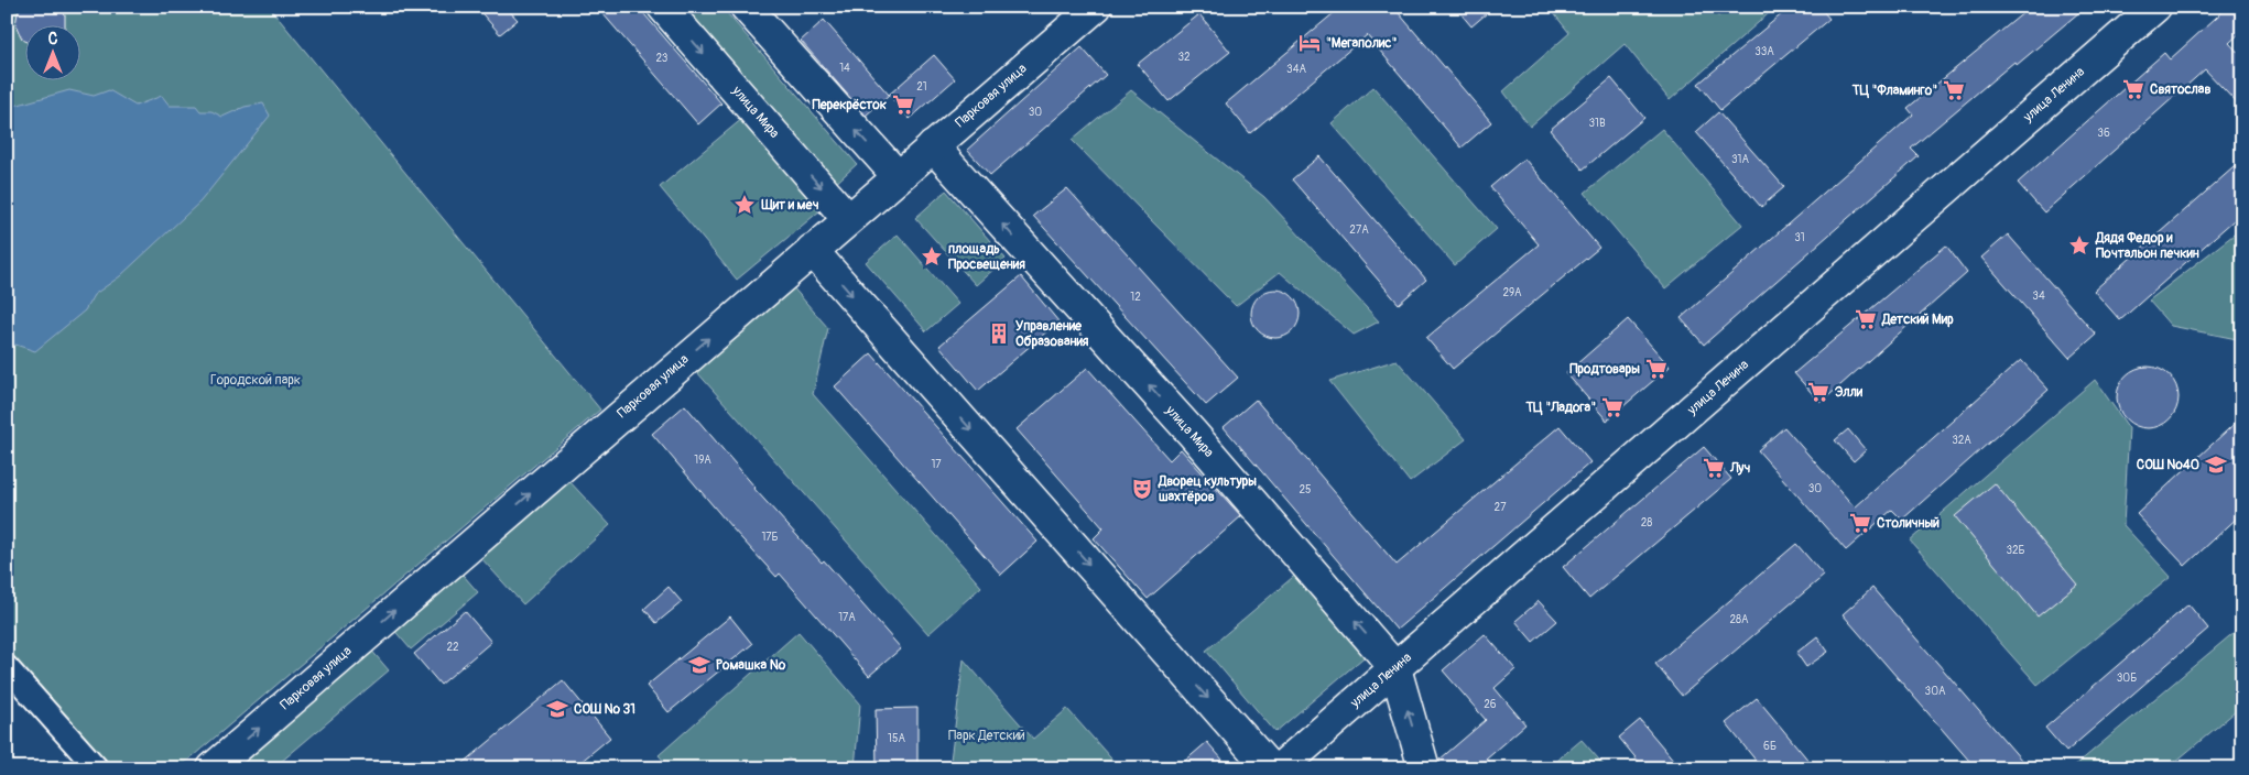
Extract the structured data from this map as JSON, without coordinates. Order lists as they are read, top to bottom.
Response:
{
  "streets": {
    "main road": ["улица Ленина", "Парковая улица", "улица Мира"]
  },
  "crossings": [
    ["улица Ленина", "улица Мира"],
    ["Парковая улица", "улица Мира"]
  ],
  "one_way": ["Парковая улица"],
  "parks": ["Городской парк", "Парк Детский"],
  "places": {
    "hotel": ["\"Мегаполис\""],
    "supermarket": [
      "Святослав",
      "ТЦ \"Фламинго\"",
      "Перекрёсток",
      "Детский Мир",
      "Продтовары",
      "Элли",
      "ТЦ \"Ладога\"",
      "Луч",
      "Столичный"
    ],
    "place": ["Щит и меч", "Дядя Федор и Почтальон печкин", "площадь Просвещения"],
    "building": ["Управление Образования"],
    "school or university": ["СОШ №40", "Ромашка №", "СОШ № 31"],
    "theatre": ["Дворец культуры шахтёров"]
  },
  "house_numbers": [
    "33А",
    "32",
    "23",
    "14",
    "34А",
    "21",
    "30",
    "31В",
    "36",
    "31А",
    "27А",
    "31",
    "29А",
    "34",
    "12",
    "32А",
    "19А",
    "17",
    "30",
    "25",
    "27",
    "28",
    "17Б",
    "32Б",
    "17А",
    "28А",
    "22",
    "30Б",
    "30А",
    "26",
    "15А",
    "6Б"
  ],
  "north": "top"
}
